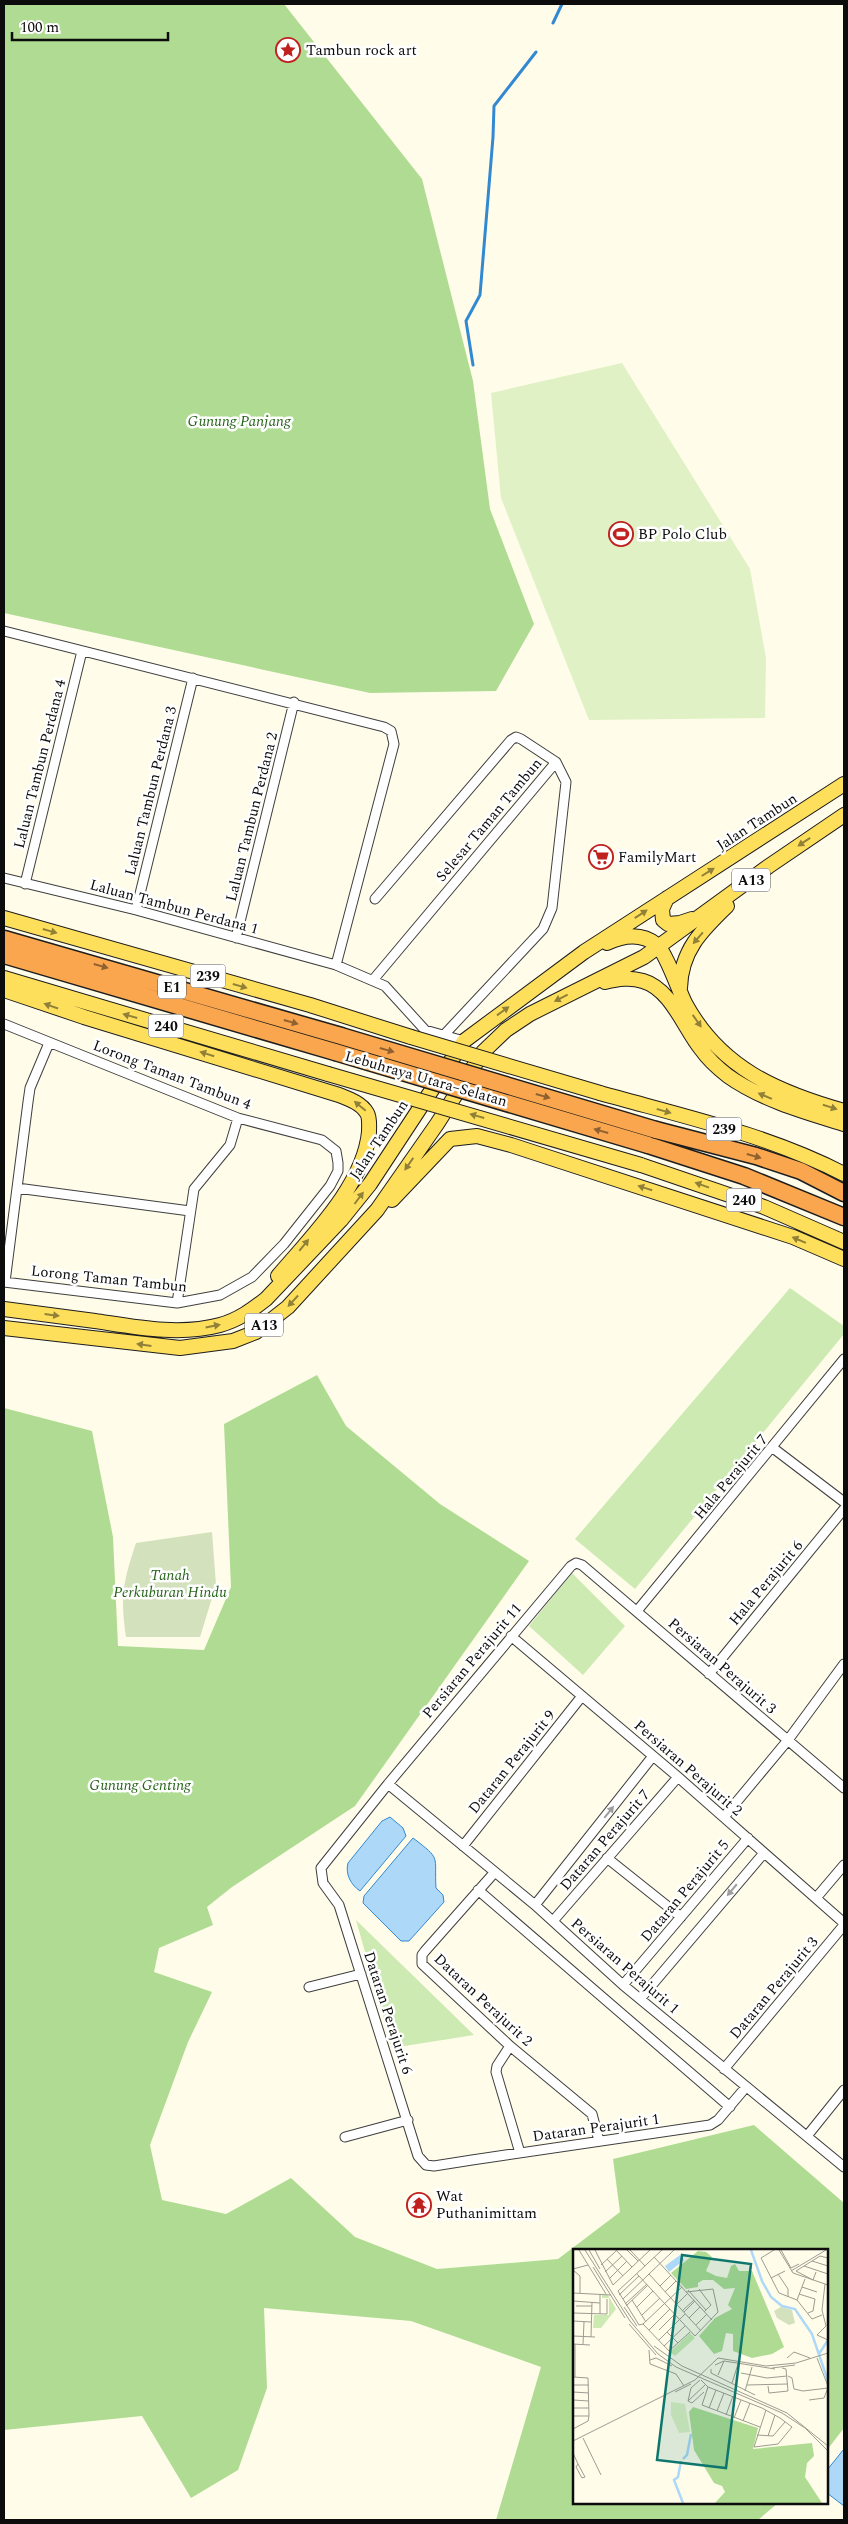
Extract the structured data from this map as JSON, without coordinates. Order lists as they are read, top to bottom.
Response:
{
  "streets": {
    "highway": ["E1", "Lebuhraya Utara–Selatan"],
    "main road": [
      "Jalan Tambun",
      "A13",
      "239",
      "240"
    ],
    "street": [
      "Laluan Tambun Perdana 4",
      "Laluan Tambun Perdana 3",
      "Laluan Tambun Perdana 2",
      "Selesar Taman Tambun",
      "Laluan Tambun Perdana 1",
      "Lorong Taman Tambun 4",
      "Lorong Taman Tambun",
      "Hala Perajurit 7",
      "Hala Perajurit 6",
      "Persiaran Perajurit 11",
      "Persiaran Perajurit 3",
      "Dataran Perajurit 9",
      "Persiaran Perajurit 2",
      "Dataran Perajurit 7",
      "Dataran Perajurit 5",
      "Persiaran Perajurit 1",
      "Dataran Perajurit 3",
      "Dataran Perajurit 2",
      "Dataran Perajurit 6",
      "Dataran Perajurit 1"
    ]
  },
  "crossings": [
    ["Laluan Tambun Perdana 4", "Laluan Tambun Perdana 1"],
    ["Laluan Tambun Perdana 3", "Laluan Tambun Perdana 1"],
    ["Laluan Tambun Perdana 2", "Laluan Tambun Perdana 1"],
    ["Selesar Taman Tambun", "Laluan Tambun Perdana 1"],
    ["Jalan Tambun", "Laluan Tambun Perdana 1"],
    ["Lorong Taman Tambun 4", "Lorong Taman Tambun"],
    ["Hala Perajurit 7", "Persiaran Perajurit 3"],
    ["Hala Perajurit 6", "Persiaran Perajurit 3"],
    ["Persiaran Perajurit 11", "Persiaran Perajurit 3"],
    ["Persiaran Perajurit 11", "Persiaran Perajurit 2"],
    ["Persiaran Perajurit 11", "Persiaran Perajurit 1"],
    ["Persiaran Perajurit 11", "Dataran Perajurit 6"],
    ["Dataran Perajurit 9", "Persiaran Perajurit 2"],
    ["Dataran Perajurit 9", "Persiaran Perajurit 1"],
    ["Persiaran Perajurit 2", "Dataran Perajurit 7"],
    ["Persiaran Perajurit 2", "Dataran Perajurit 5"],
    ["Persiaran Perajurit 2", "Dataran Perajurit 3"],
    ["Dataran Perajurit 7", "Persiaran Perajurit 1"],
    ["Dataran Perajurit 5", "Persiaran Perajurit 1"],
    ["Persiaran Perajurit 1", "Dataran Perajurit 3"],
    ["Persiaran Perajurit 1", "Dataran Perajurit 2"],
    ["Persiaran Perajurit 1", "Dataran Perajurit 1"],
    ["Dataran Perajurit 2", "Dataran Perajurit 1"],
    ["Dataran Perajurit 6", "Dataran Perajurit 1"]
  ],
  "parks": ["Gunung Panjang", "Tanah Perkuburan Hindu", "Gunung Genting"],
  "places": {
    "place": ["Tambun rock art"],
    "sports": ["BP Polo Club"],
    "supermarket": ["FamilyMart"],
    "temple": ["Wat Puthanimittam"]
  },
  "scale_bar": "100 m"
}
